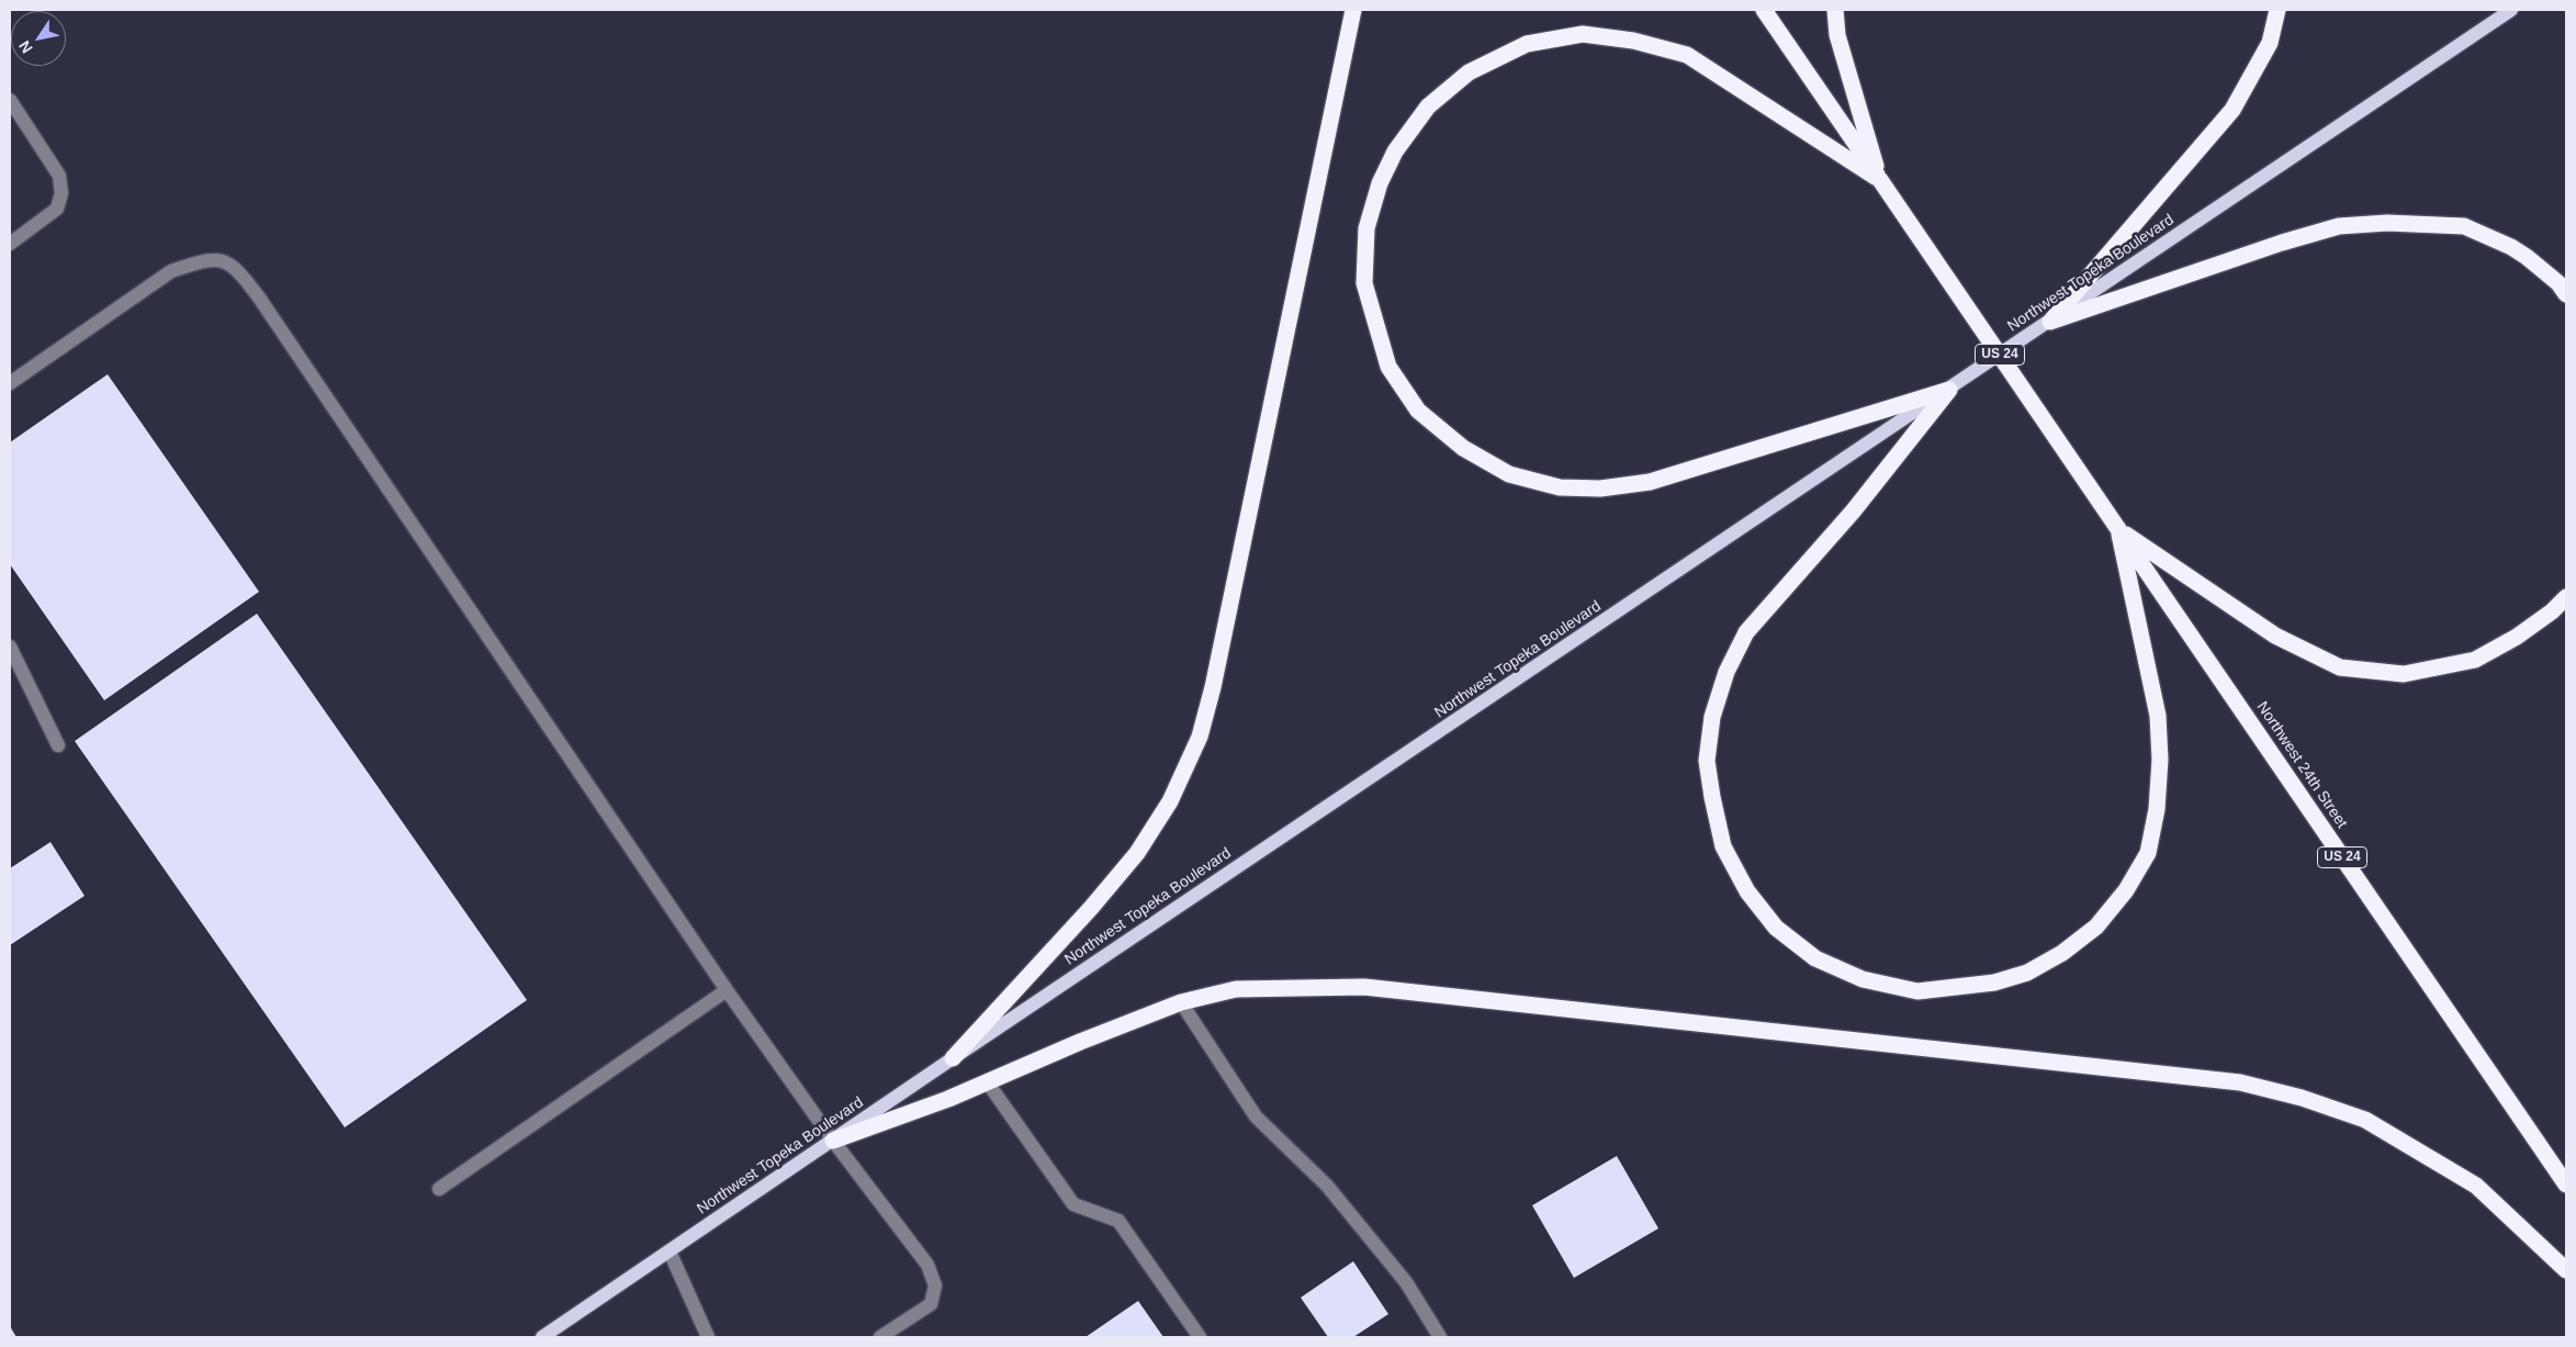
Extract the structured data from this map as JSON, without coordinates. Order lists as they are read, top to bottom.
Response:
{
  "streets": {
    "highway": ["US 24", "Northwest 24th Street"],
    "main road": ["Northwest Topeka Boulevard"]
  },
  "crossings": [
    ["US 24", "Northwest 24th Street"]
  ],
  "north": "bottom left"
}
